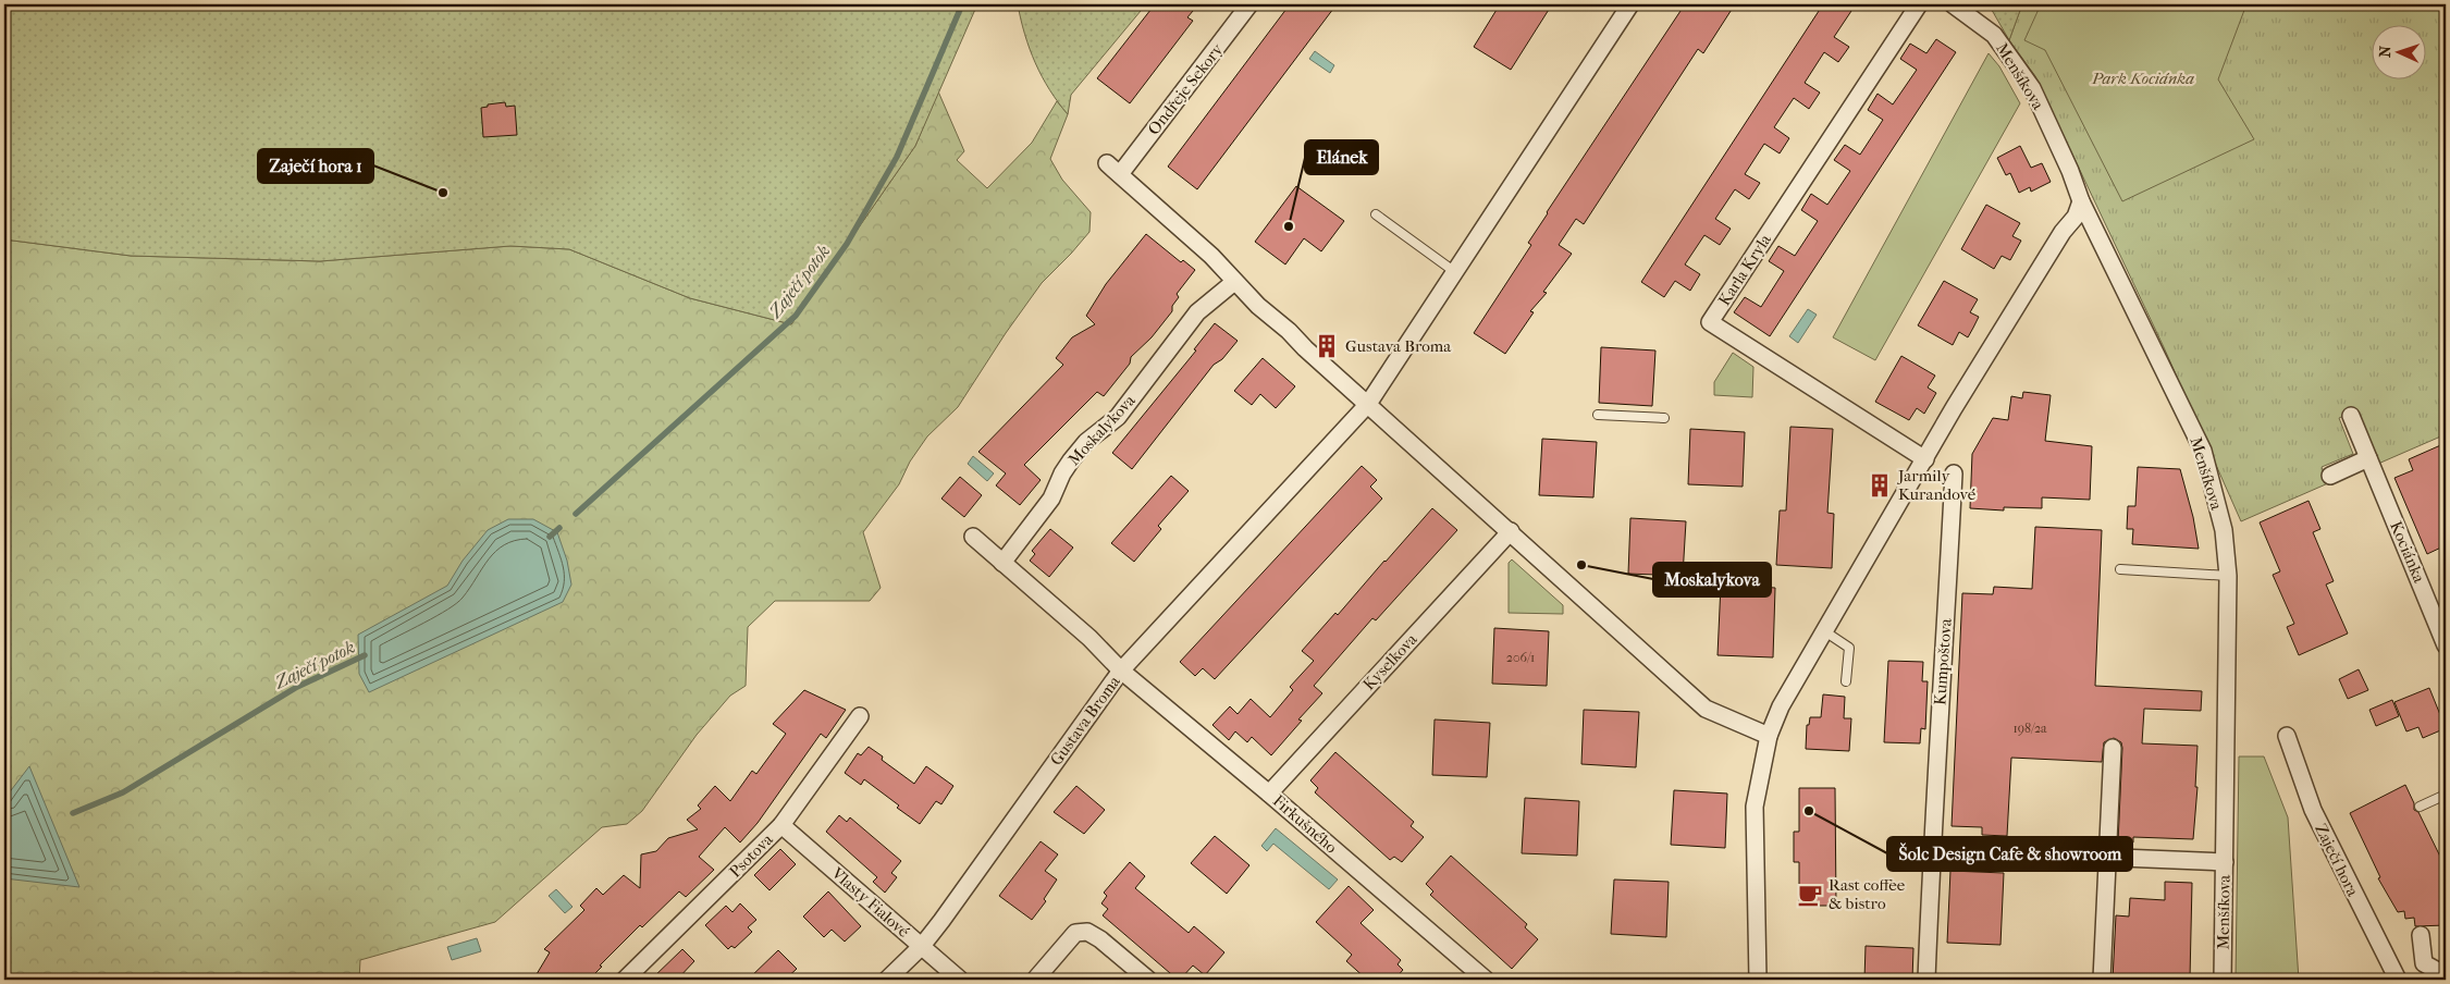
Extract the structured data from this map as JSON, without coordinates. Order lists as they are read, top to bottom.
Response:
{
  "streets": {
    "street": [
      "Menšíkova",
      "Ondřeje Sekory",
      "Karla Kryla",
      "Moskalykova",
      "Kociánka",
      "Kyselkova",
      "Kumpoštova",
      "Gustava Broma",
      "Firkušného",
      "Psotova",
      "Zaječí hora",
      "Vlasty Fialové"
    ]
  },
  "crossings": [
    ["Kyselkova", "Firkušného"],
    ["Gustava Broma", "Firkušného"],
    ["Gustava Broma", "Vlasty Fialové"],
    ["Psotova", "Vlasty Fialové"]
  ],
  "water": ["Zaječí potok"],
  "parks": ["Park Kociánka"],
  "places": {
    "other": [
      "Zaječí hora 1",
      "Elánek",
      "Moskalykova",
      "Šolc Design Cafe & showroom"
    ],
    "building": ["Gustava Broma", "Jarmily Kurandové"],
    "cafe": ["Rast coffee & bistro"]
  },
  "house_numbers": ["206/1", "198/2a"],
  "north": "left"
}
